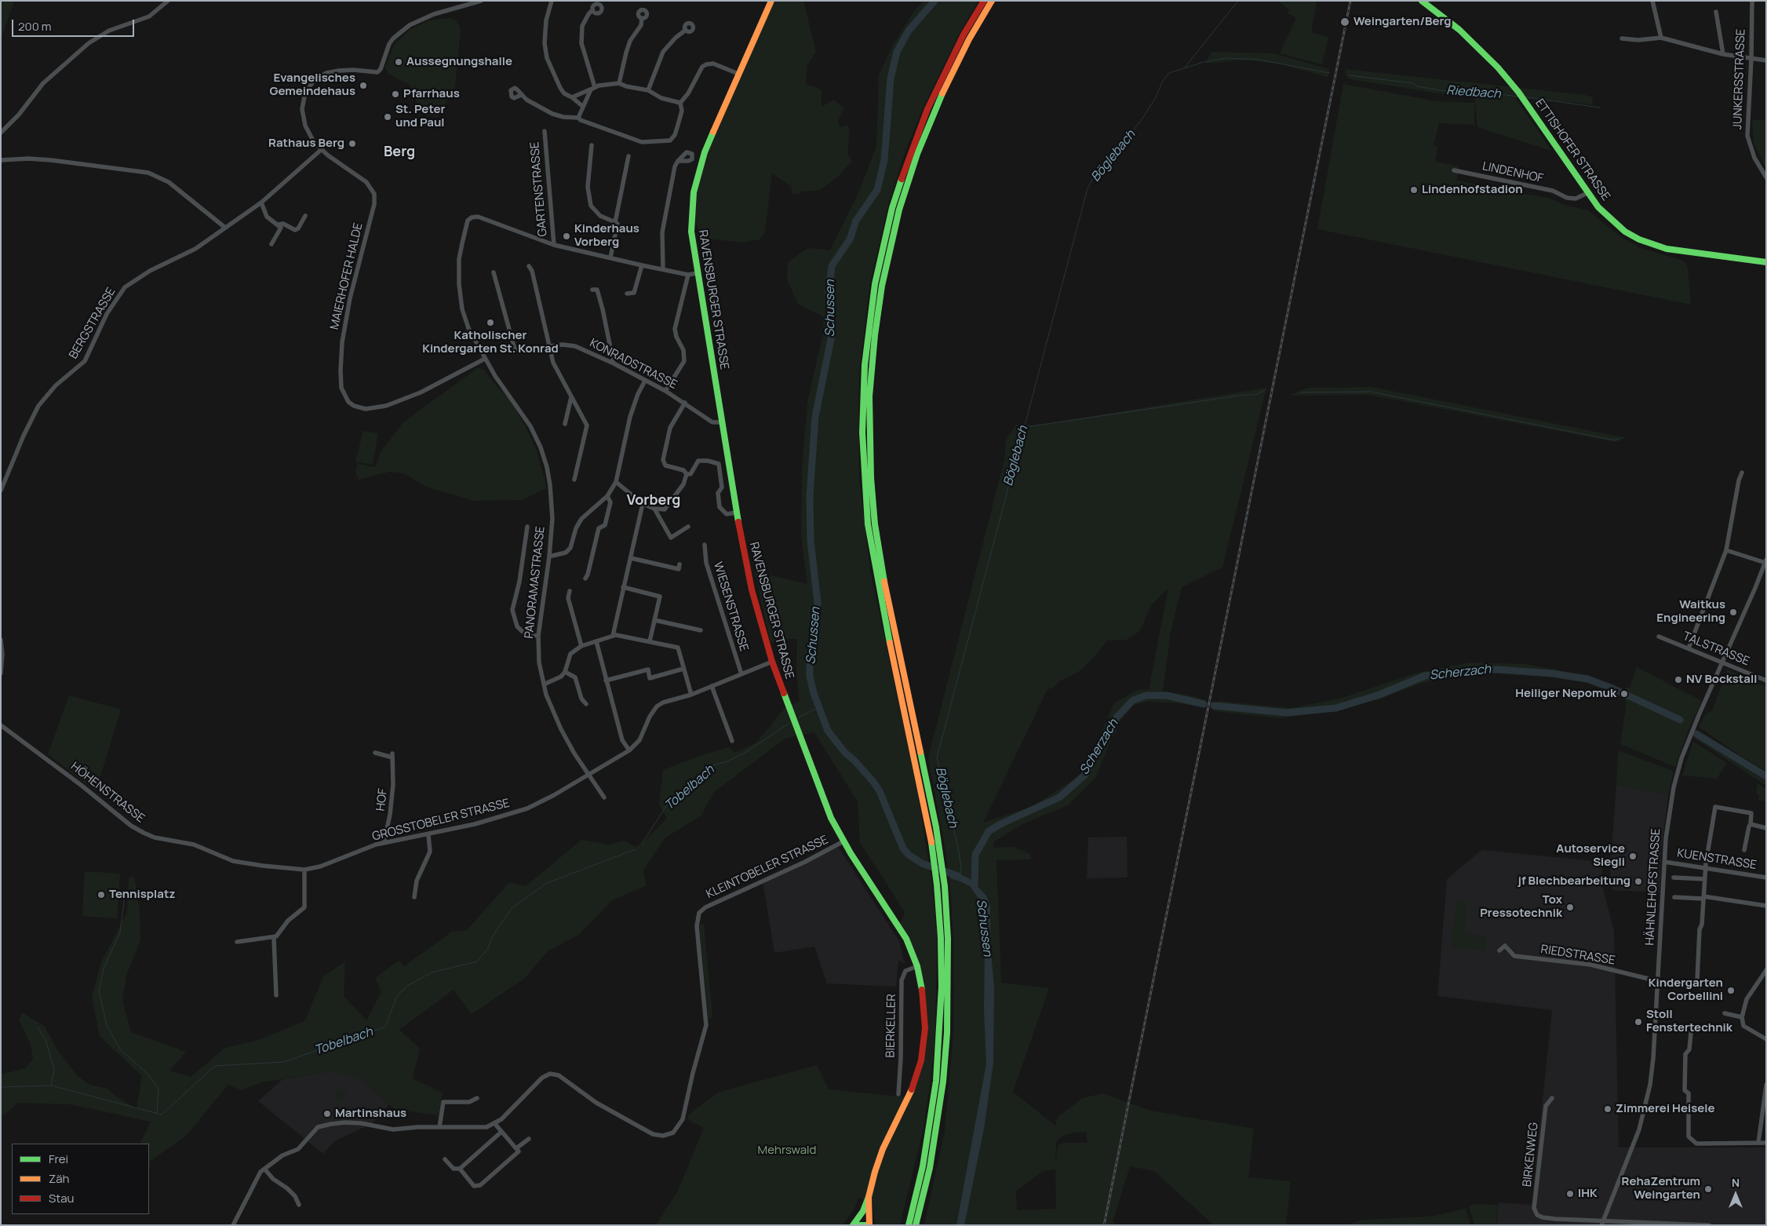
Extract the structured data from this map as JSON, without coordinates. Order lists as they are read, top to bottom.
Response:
{
  "streets": {
    "main road": ["ETTISHOFER STRASSE", "RAVENSBURGER STRASSE"],
    "street": [
      "JUNKERSSTRASSE",
      "LINDENHOF",
      "GARTENSTRASSE",
      "MAIERHOFER HALDE",
      "BERGSTRASSE",
      "KONRADSTRASSE",
      "PANORAMASTRASSE",
      "WIESENSTRASSE",
      "TALSTRASSE",
      "HÖHENSTRASSE",
      "HOF",
      "GROSSTOBELER STRASSE",
      "KUENSTRASSE",
      "KLEINTOBELER STRASSE",
      "HÄHNLEHOFSTRASSE",
      "RIEDSTRASSE",
      "BIERKELLER",
      "BIRKENWEG"
    ]
  },
  "crossings": [
    ["ETTISHOFER STRASSE", "LINDENHOF"],
    ["GARTENSTRASSE", "PANORAMASTRASSE"],
    ["MAIERHOFER HALDE", "BERGSTRASSE"],
    ["MAIERHOFER HALDE", "PANORAMASTRASSE"],
    ["RAVENSBURGER STRASSE", "KONRADSTRASSE"],
    ["RAVENSBURGER STRASSE", "GROSSTOBELER STRASSE"],
    ["RAVENSBURGER STRASSE", "KLEINTOBELER STRASSE"],
    ["RAVENSBURGER STRASSE", "BIERKELLER"],
    ["PANORAMASTRASSE", "GROSSTOBELER STRASSE"],
    ["WIESENSTRASSE", "GROSSTOBELER STRASSE"],
    ["TALSTRASSE", "HÄHNLEHOFSTRASSE"],
    ["HÖHENSTRASSE", "GROSSTOBELER STRASSE"],
    ["HOF", "GROSSTOBELER STRASSE"],
    ["KUENSTRASSE", "HÄHNLEHOFSTRASSE"],
    ["HÄHNLEHOFSTRASSE", "RIEDSTRASSE"],
    ["HÄHNLEHOFSTRASSE", "BIRKENWEG"]
  ],
  "districts": ["Berg", "Vorberg"],
  "water": [
    "Riedbach",
    "Böglebach",
    "Schussen",
    "Scherzach",
    "Tobelbach"
  ],
  "parks": ["Mehrswald"],
  "places": [
    "Weingarten/Berg",
    "Aussegnungshalle",
    "Evangelisches Gemeindehaus",
    "Pfarrhaus",
    "St. Peter und Paul",
    "Rathaus Berg",
    "Lindenhofstadion",
    "Kinderhaus Vorberg",
    "Katholischer Kindergarten St. Konrad",
    "Waitkus Engineering",
    "NV Bockstall",
    "Heiliger Nepomuk",
    "Autoservice Siegli",
    "jf Blechbearbeitung",
    "Tennisplatz",
    "Tox Pressotechnik",
    "Kindergarten Corbellini",
    "Stoll Fenstertechnik",
    "Zimmerei Heisele",
    "Martinshaus",
    "RehaZentrum Weingarten",
    "IHK"
  ],
  "legend": ["Frei", "Zäh", "Stau"],
  "scale_bar": "200 m",
  "north": "top"
}
